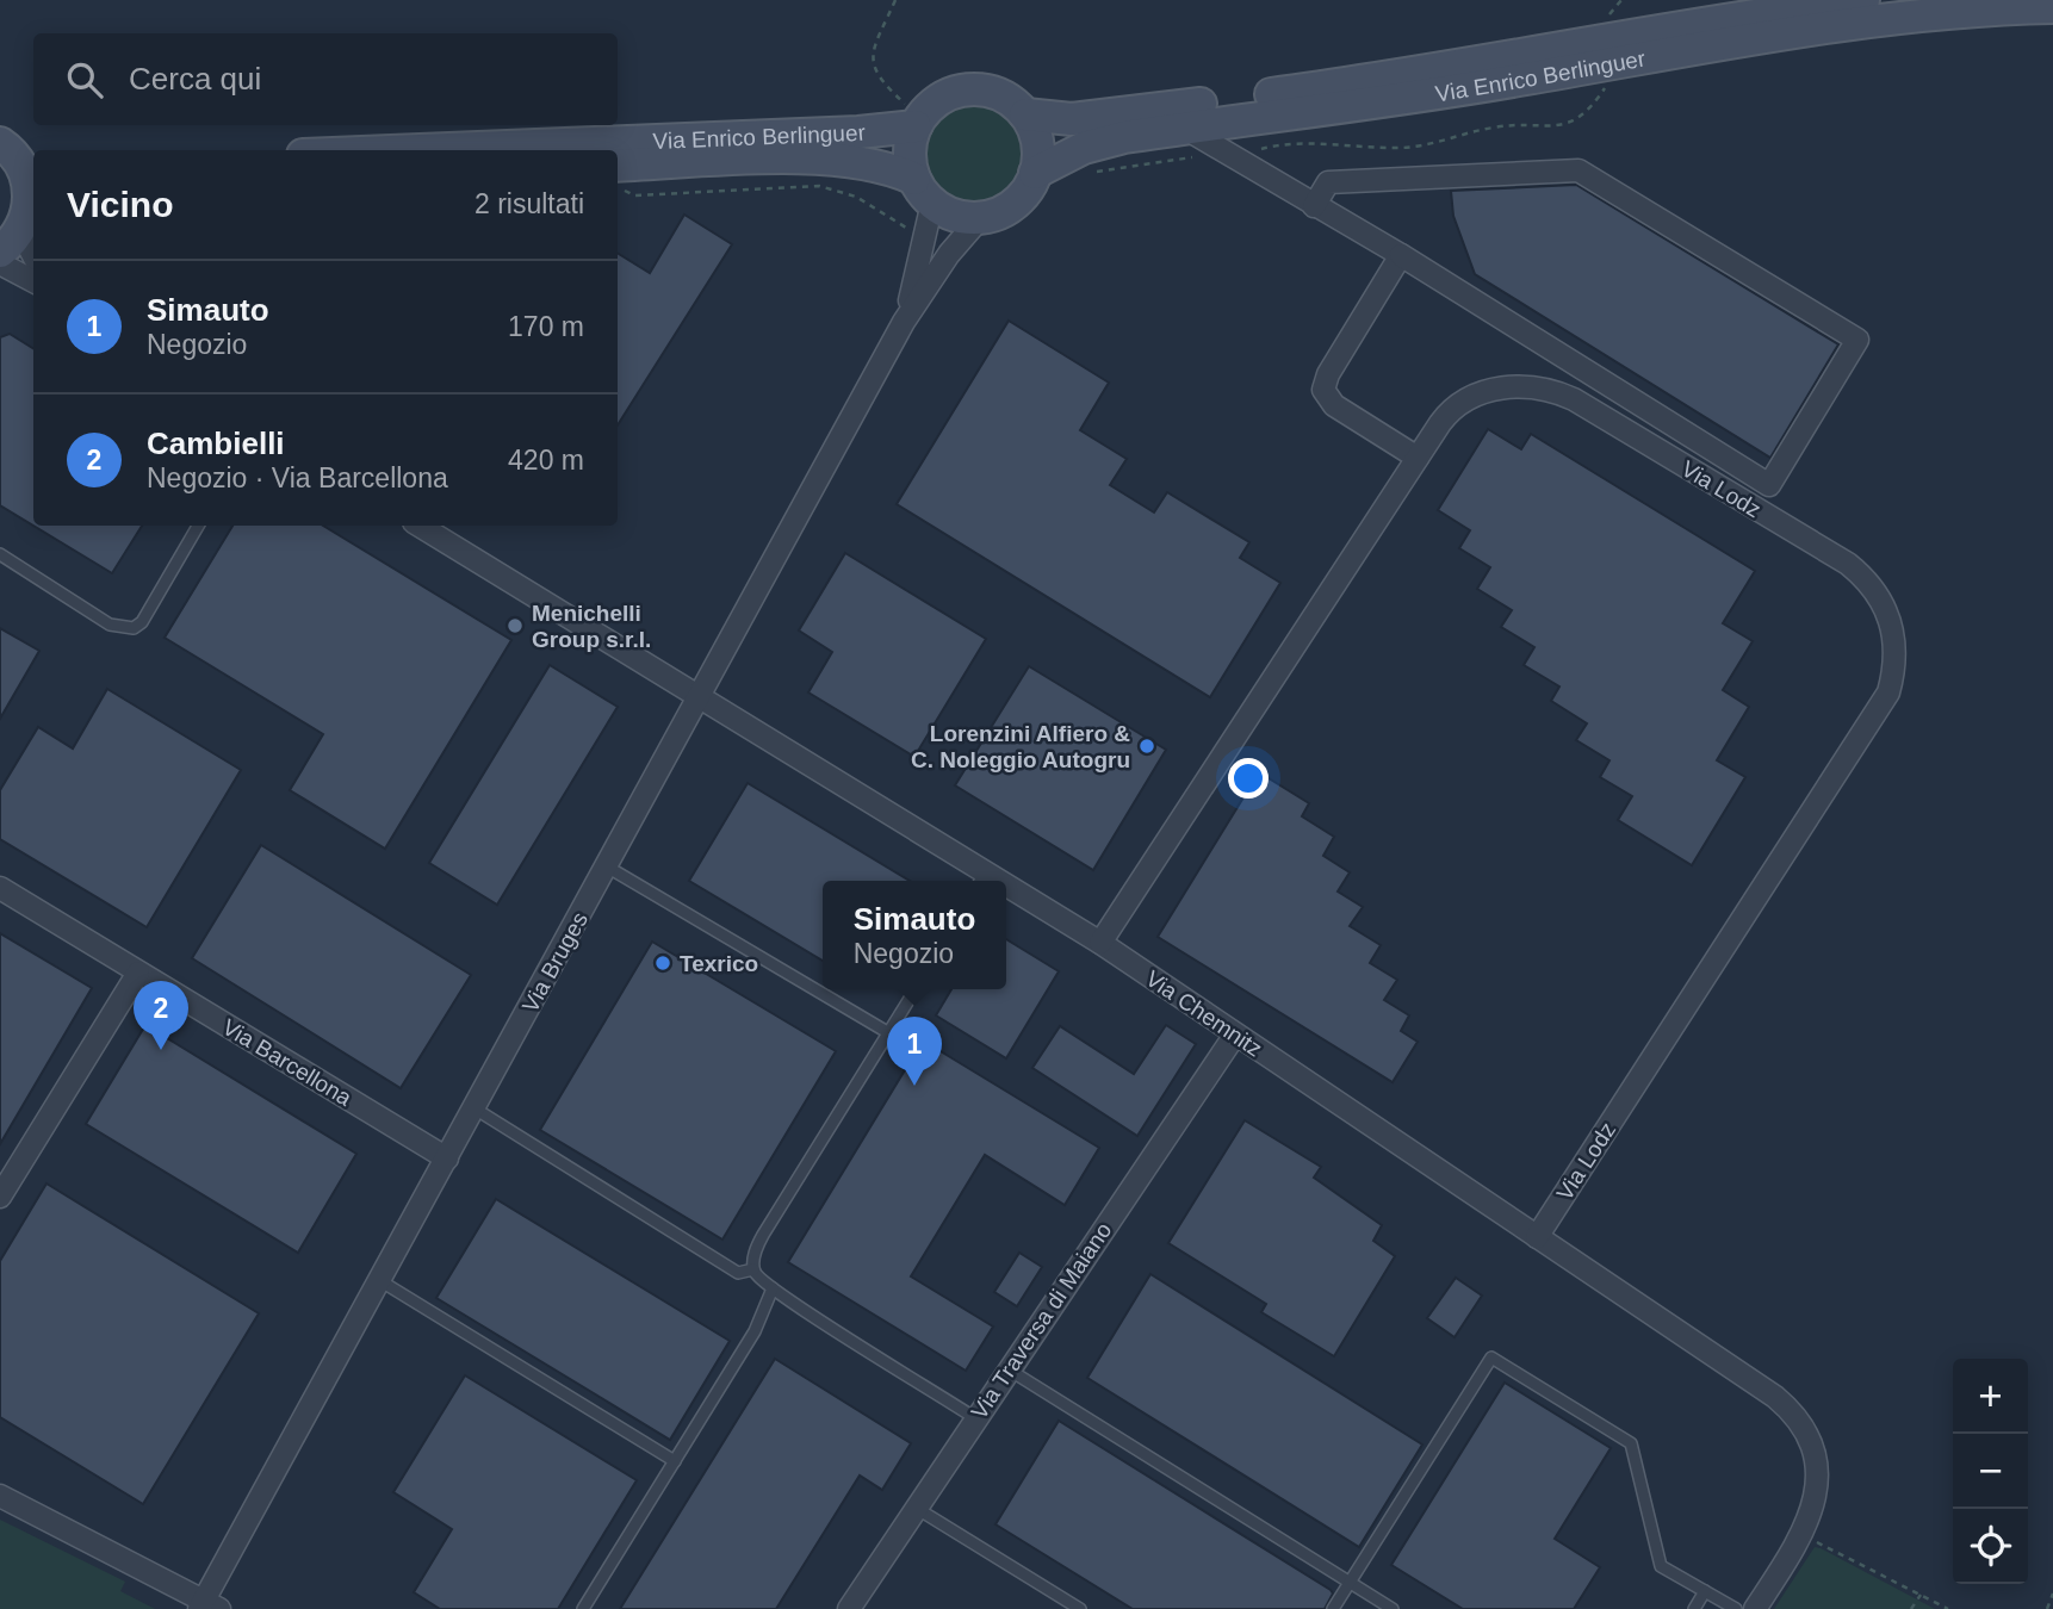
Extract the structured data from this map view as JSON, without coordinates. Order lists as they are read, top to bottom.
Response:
{
  "streets": {
    "main road": ["Via Enrico Berlinguer"],
    "street": [
      "Via Lodz",
      "Via Bruges",
      "Via Chemnitz",
      "Via Barcellona",
      "Via Traversa di Maiano"
    ]
  },
  "crossings": [
    ["Via Enrico Berlinguer", "Via Bruges"],
    ["Via Lodz", "Via Chemnitz"],
    ["Via Bruges", "Via Chemnitz"],
    ["Via Bruges", "Via Barcellona"],
    ["Via Chemnitz", "Via Traversa di Maiano"]
  ],
  "places": ["Menichelli Group s.r.l.", "Lorenzini Alfiero & C. Noleggio Autogru", "Texrico"],
  "page": {
    "search": "Cerca qui",
    "heading": ["Vicino", "2 risultati"],
    "list": [
      {
        "mark": "1",
        "name": "Simauto",
        "note": "Negozio",
        "value": "170 m"
      },
      {
        "mark": "2",
        "name": "Cambielli",
        "note": "Negozio · Via Barcellona",
        "value": "420 m"
      }
    ],
    "popup": ["Simauto", "Negozio"],
    "pins": ["2", "1"],
    "map_buttons": ["+", "−"]
  }
}
